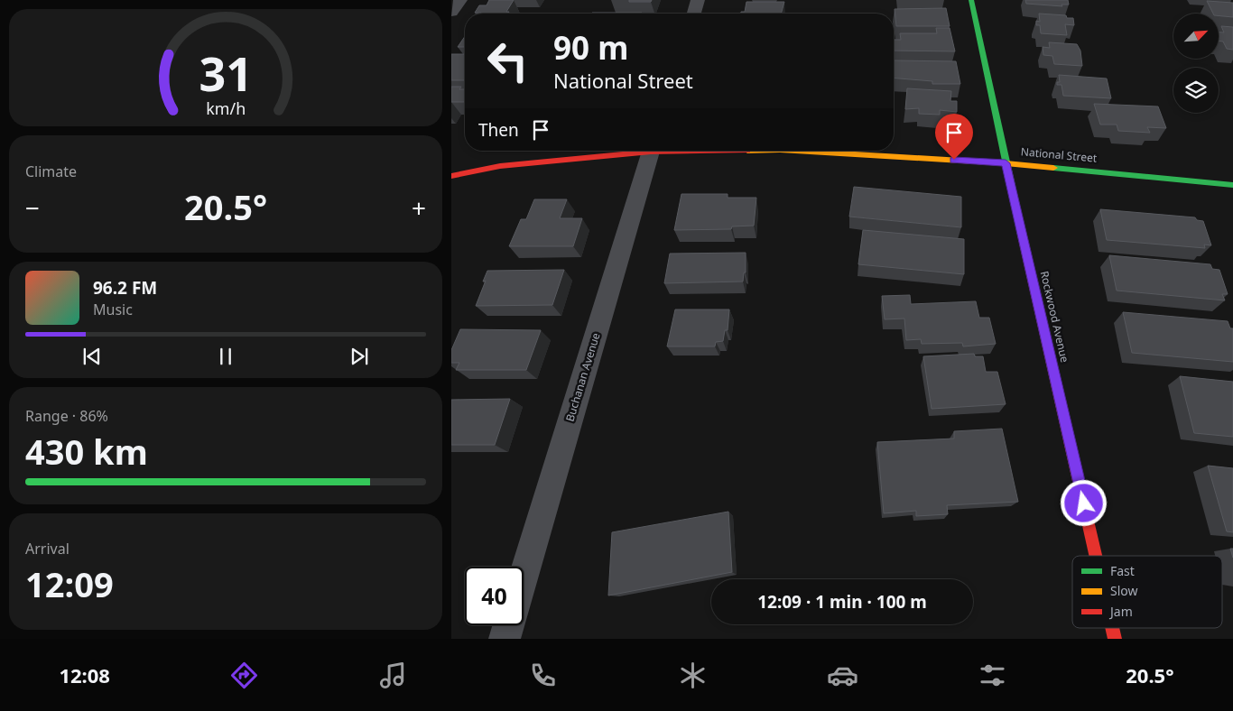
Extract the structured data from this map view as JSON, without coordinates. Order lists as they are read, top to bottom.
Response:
{
  "streets": {
    "main road": ["National Street", "Rockwood Avenue"],
    "street": ["Buchanan Avenue"]
  },
  "crossings": [
    ["National Street", "Rockwood Avenue"]
  ],
  "legend": ["Fast", "Slow", "Jam"],
  "north": "top right",
  "page": {
    "turn": ["90 m", "National Street"],
    "then": "Then",
    "tile": [
      "Climate",
      ["Range · 86%", "430 km"],
      ["Arrival", "12:09"]
    ],
    "heat": ["−", "20.5°", "+"],
    "song": ["96.2 FM", "Music"],
    "limit": "40",
    "trip": "12:09 · 1 min · 100 m",
    "tabs": ["12:08", "20.5°"],
    "gauge": ["31", "km/h"]
  }
}
